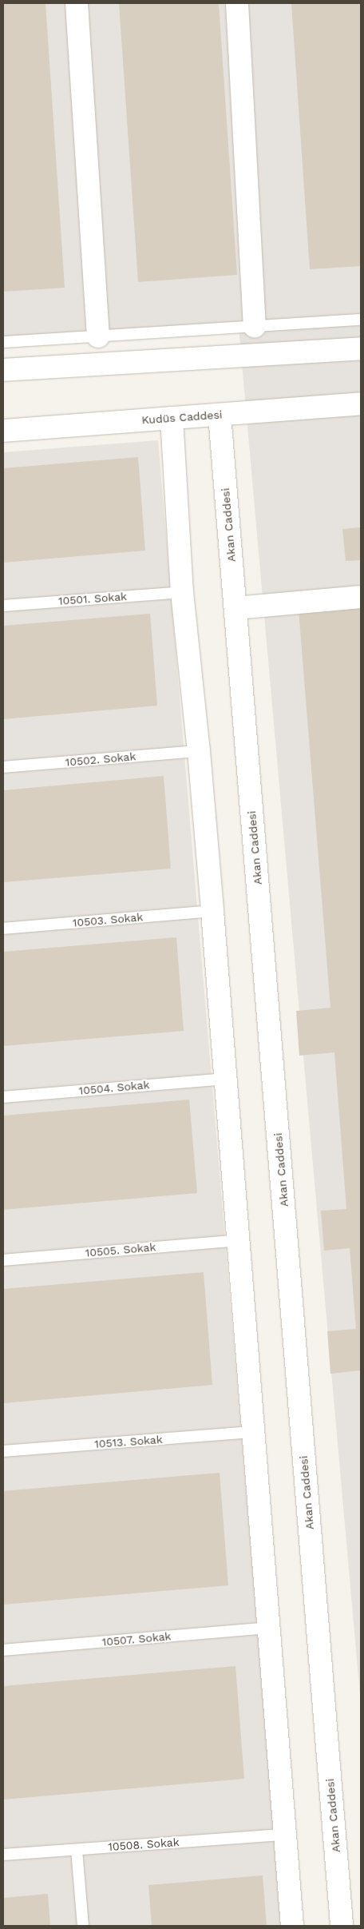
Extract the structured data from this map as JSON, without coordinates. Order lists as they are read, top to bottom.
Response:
{
  "streets": {
    "street": ["Kudüs Caddesi", "Akan Caddesi"],
    "lane": [
      "10501. Sokak",
      "10502. Sokak",
      "10503. Sokak",
      "10504. Sokak",
      "10505. Sokak",
      "10513. Sokak",
      "10507. Sokak",
      "10508. Sokak"
    ]
  },
  "crossings": [
    ["Kudüs Caddesi", "Akan Caddesi"]
  ]
}
